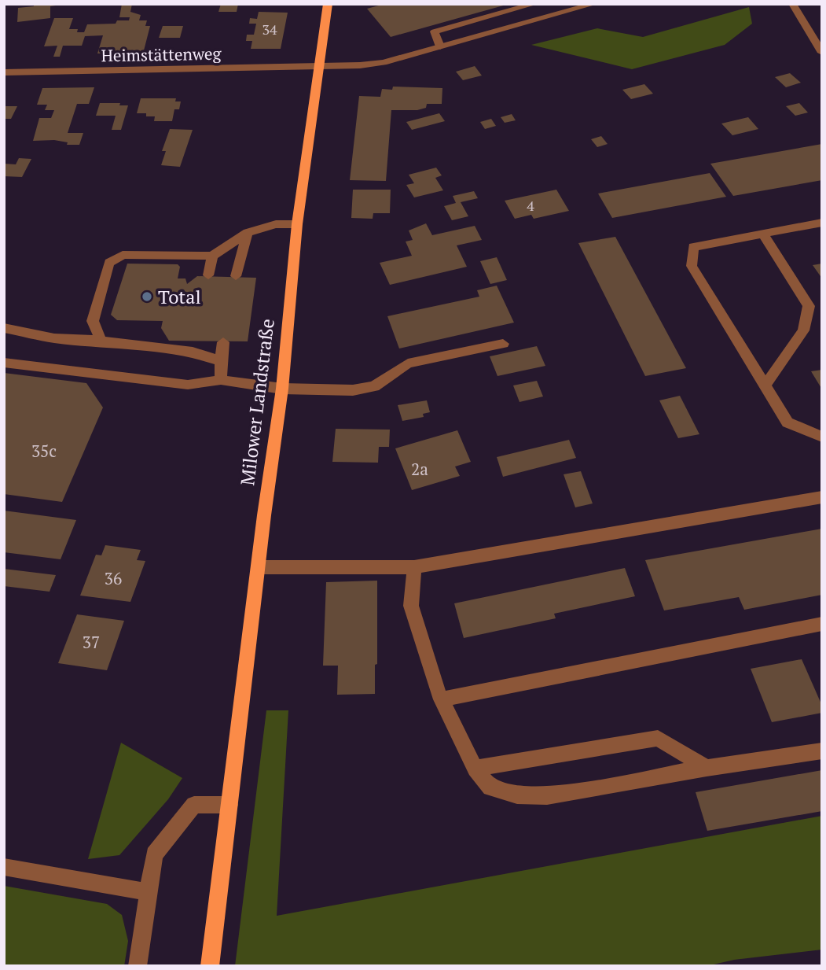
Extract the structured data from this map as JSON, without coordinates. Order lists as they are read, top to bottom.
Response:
{
  "streets": {
    "main road": ["Milower Landstraße"],
    "street": ["Heimstättenweg"]
  },
  "crossings": [
    ["Heimstättenweg", "Milower Landstraße"]
  ],
  "places": ["Total"],
  "house_numbers": [
    "34",
    "4",
    "35c",
    "2a",
    "36",
    "37"
  ]
}
